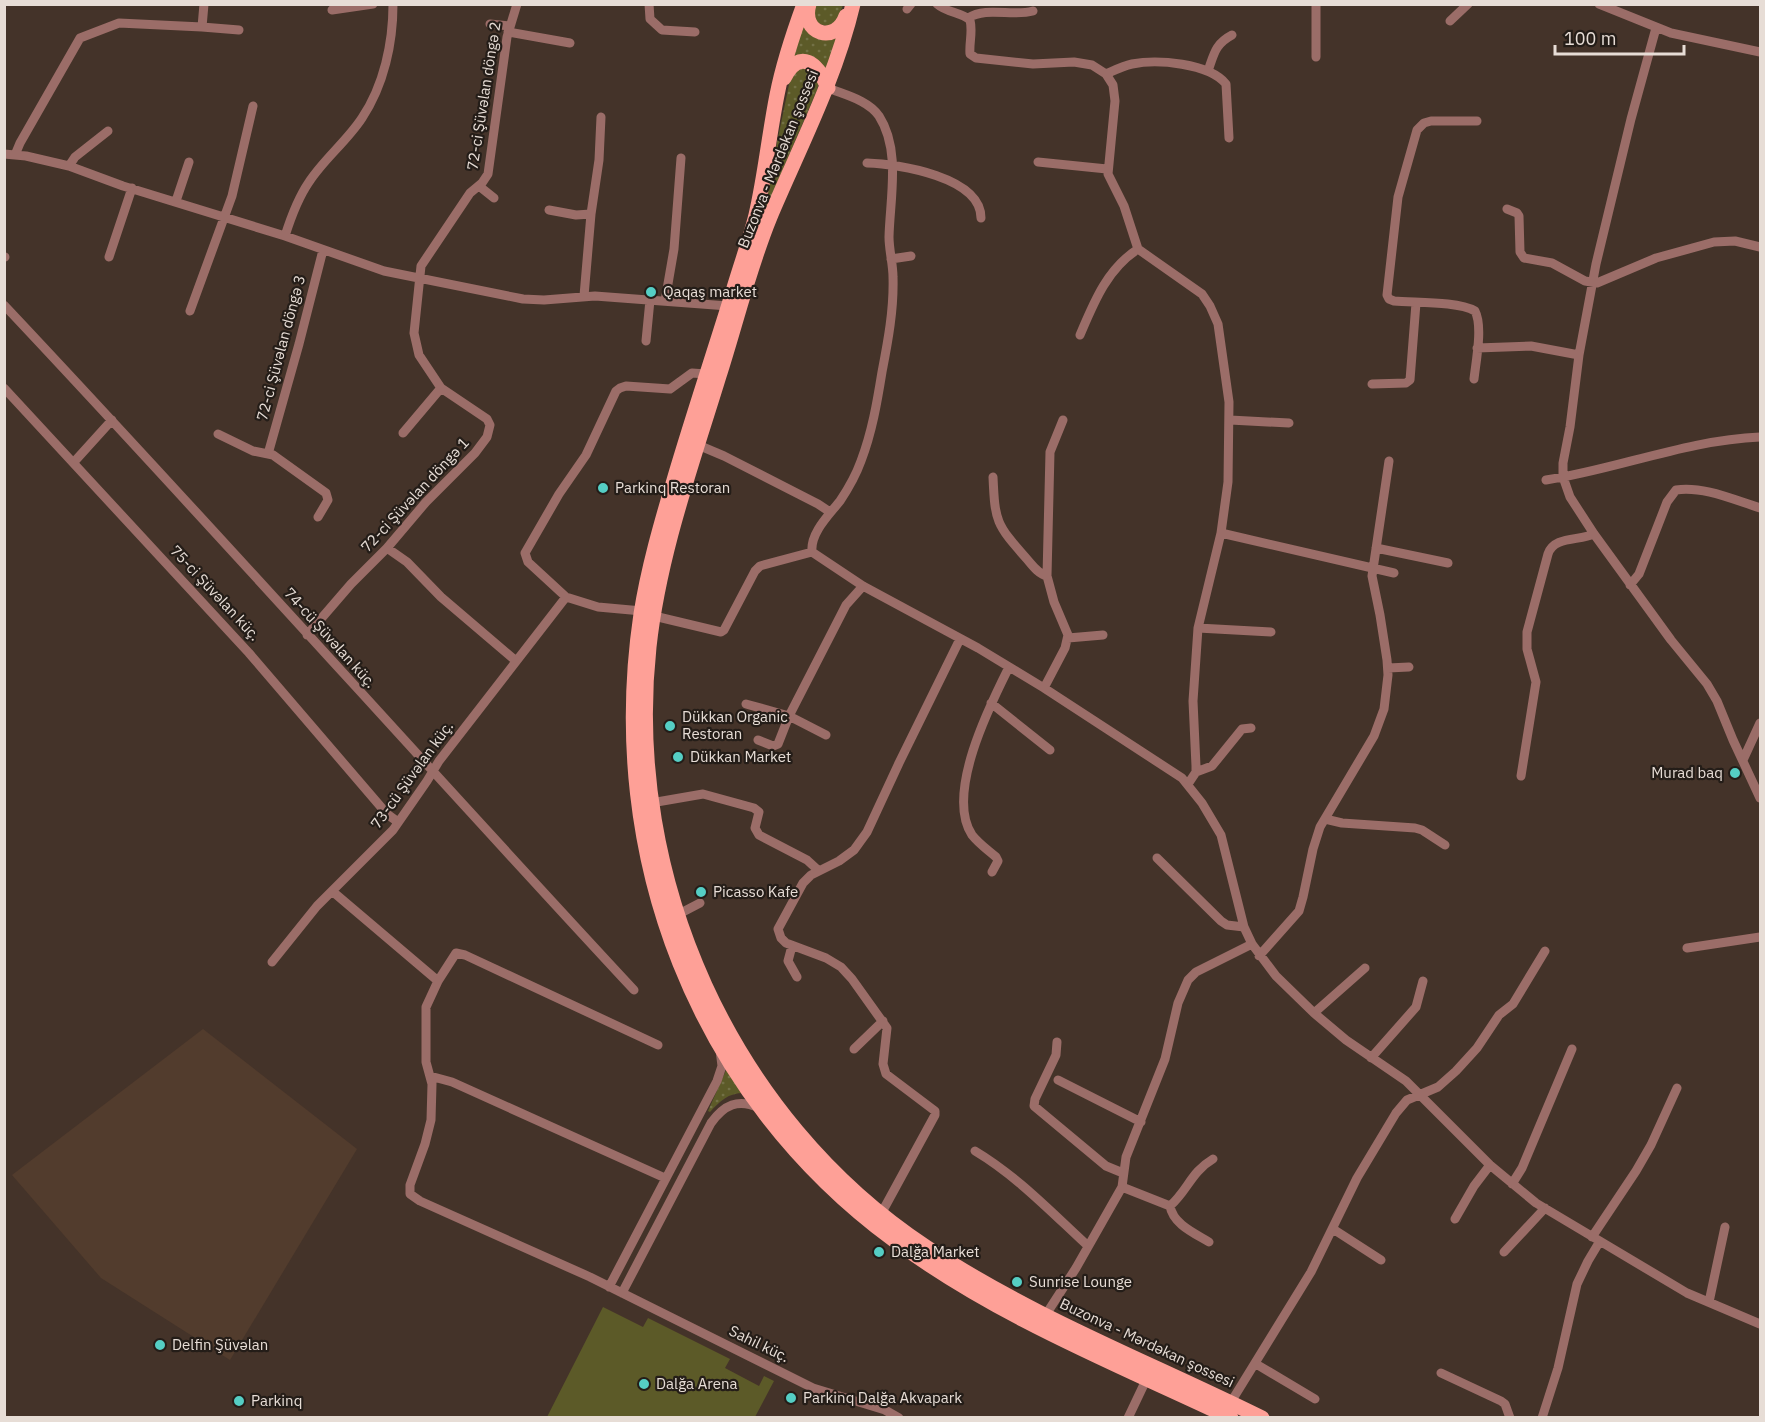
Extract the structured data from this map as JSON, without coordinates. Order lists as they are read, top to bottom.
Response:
{
  "streets": {
    "main road": ["Buzonva - Mərdəkan şossesi"],
    "street": [
      "72-ci Şüvəlan döngə 2",
      "72-ci Şüvəlan döngə 3",
      "72-ci Şüvəlan döngə 1",
      "75-ci Şüvəlan küç.",
      "74-cü Şüvəlan küç.",
      "73-cü Şüvəlan küç.",
      "Sahil küç."
    ]
  },
  "crossings": [
    ["72-ci Şüvəlan döngə 2", "72-ci Şüvəlan döngə 1"],
    ["72-ci Şüvəlan döngə 1", "74-cü Şüvəlan küç."],
    ["75-ci Şüvəlan küç.", "73-cü Şüvəlan küç."],
    ["74-cü Şüvəlan küç.", "73-cü Şüvəlan küç."]
  ],
  "places": [
    "Qaqaş market",
    "Parkinq Restoran",
    "Dükkan Organic Restoran",
    "Dükkan Market",
    "Murad baq",
    "Picasso Kafe",
    "Dalğa Market",
    "Sunrise Lounge",
    "Delfin Şüvəlan",
    "Dalğa Arena",
    "Parkinq Dalğa Akvapark",
    "Parkinq"
  ],
  "scale_bar": "100 m"
}
